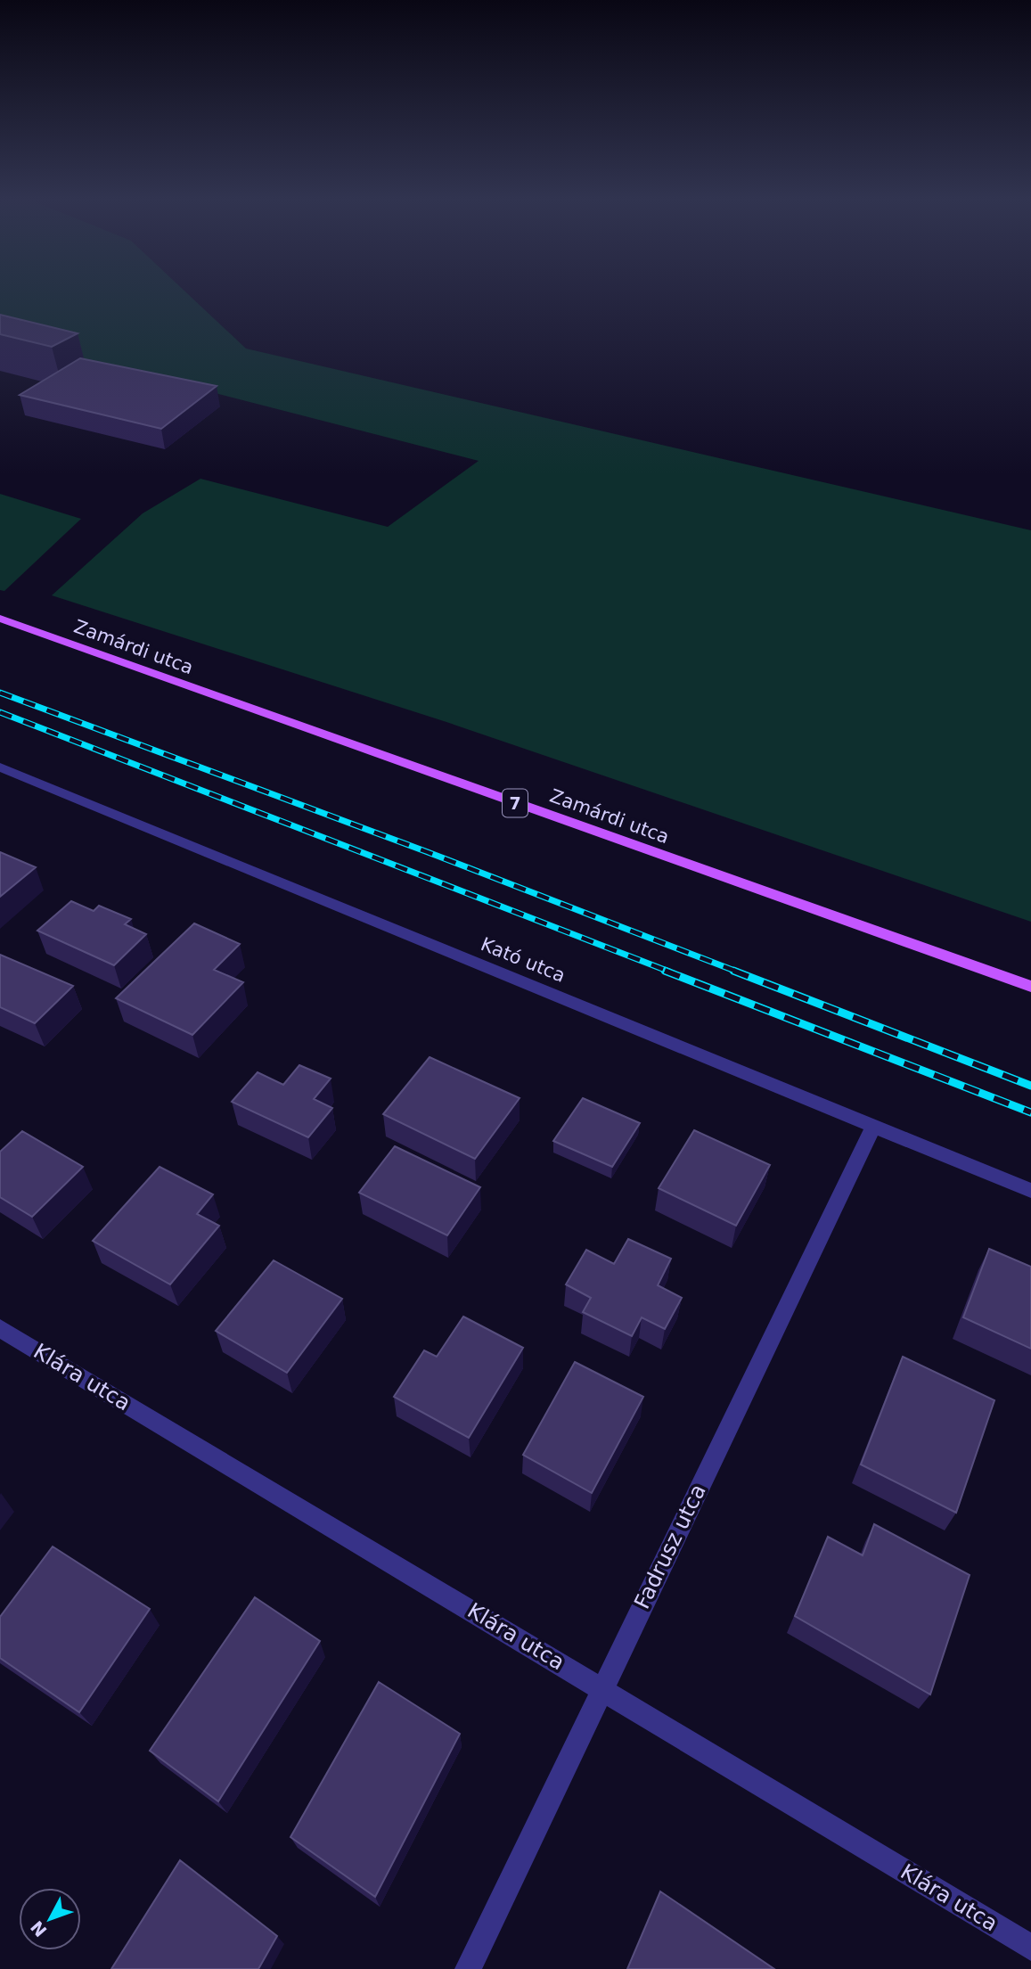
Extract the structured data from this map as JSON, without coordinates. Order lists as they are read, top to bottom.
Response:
{
  "streets": {
    "main road": ["Zamárdi utca", "7"],
    "street": ["Kató utca", "Klára utca", "Fadrusz utca"]
  },
  "crossings": [
    ["Kató utca", "Fadrusz utca"],
    ["Klára utca", "Fadrusz utca"]
  ],
  "north": "bottom left"
}
